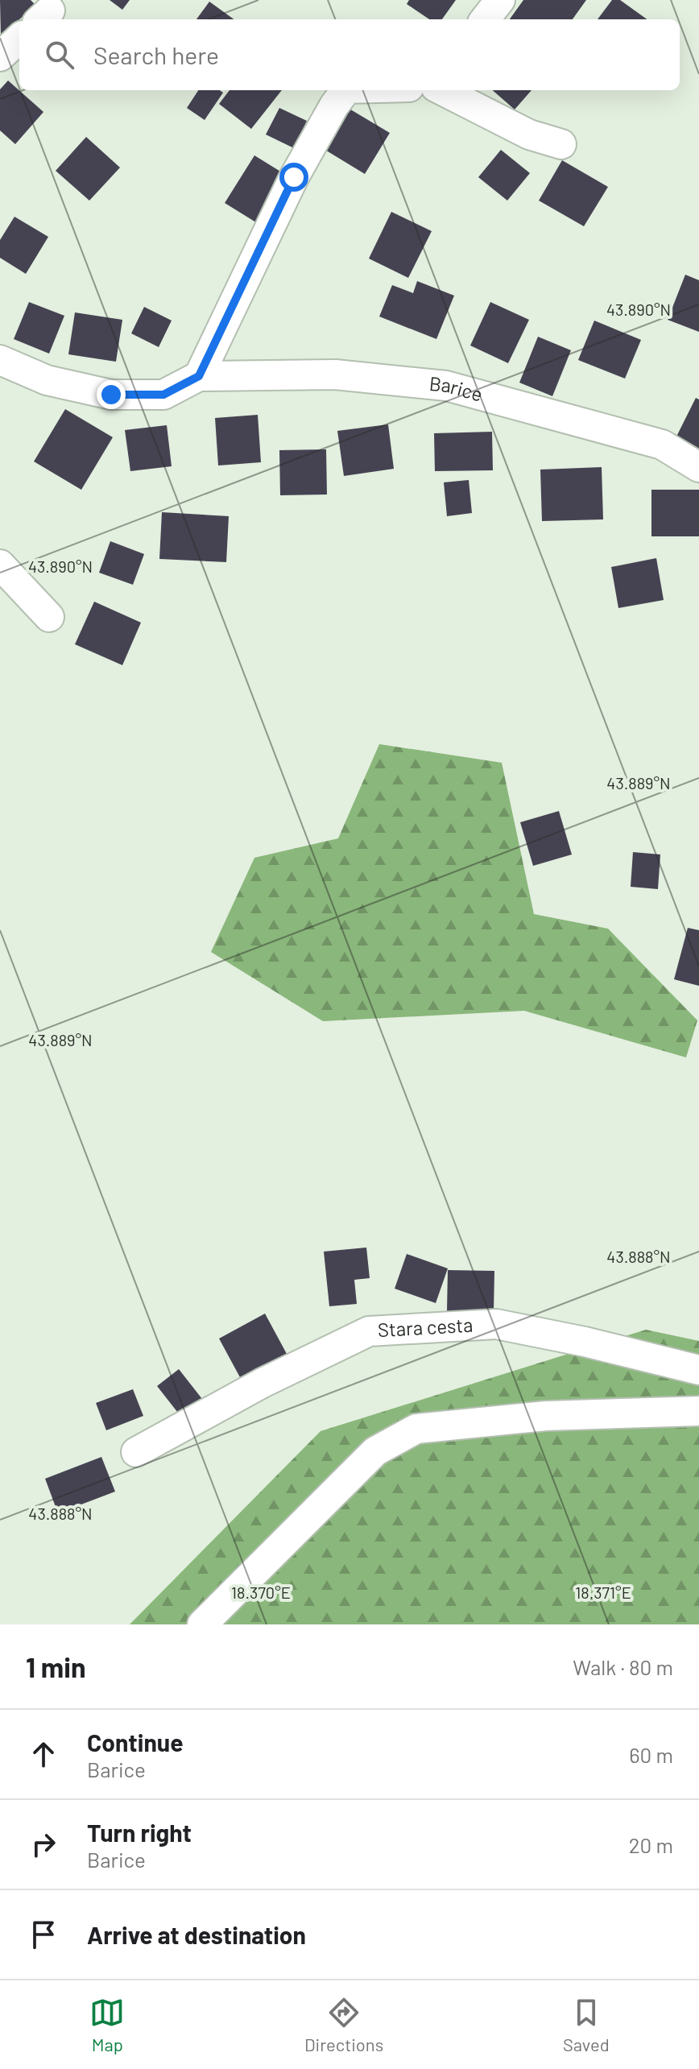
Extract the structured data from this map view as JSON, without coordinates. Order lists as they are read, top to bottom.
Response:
{
  "streets": {
    "street": ["Barice", "Stara cesta"]
  },
  "page": {
    "search": "Search here",
    "heading": ["1 min", "Walk · 80 m"],
    "list": [
      ["Continue", "Barice", "60 m"],
      ["Turn right", "Barice", "20 m"],
      "Arrive at destination"
    ],
    "nav": ["Map", "Directions", "Saved"]
  },
  "coordinates": [
    "43.890°N",
    "43.889°N",
    "43.888°N",
    "18.370°E",
    "18.371°E"
  ]
}
